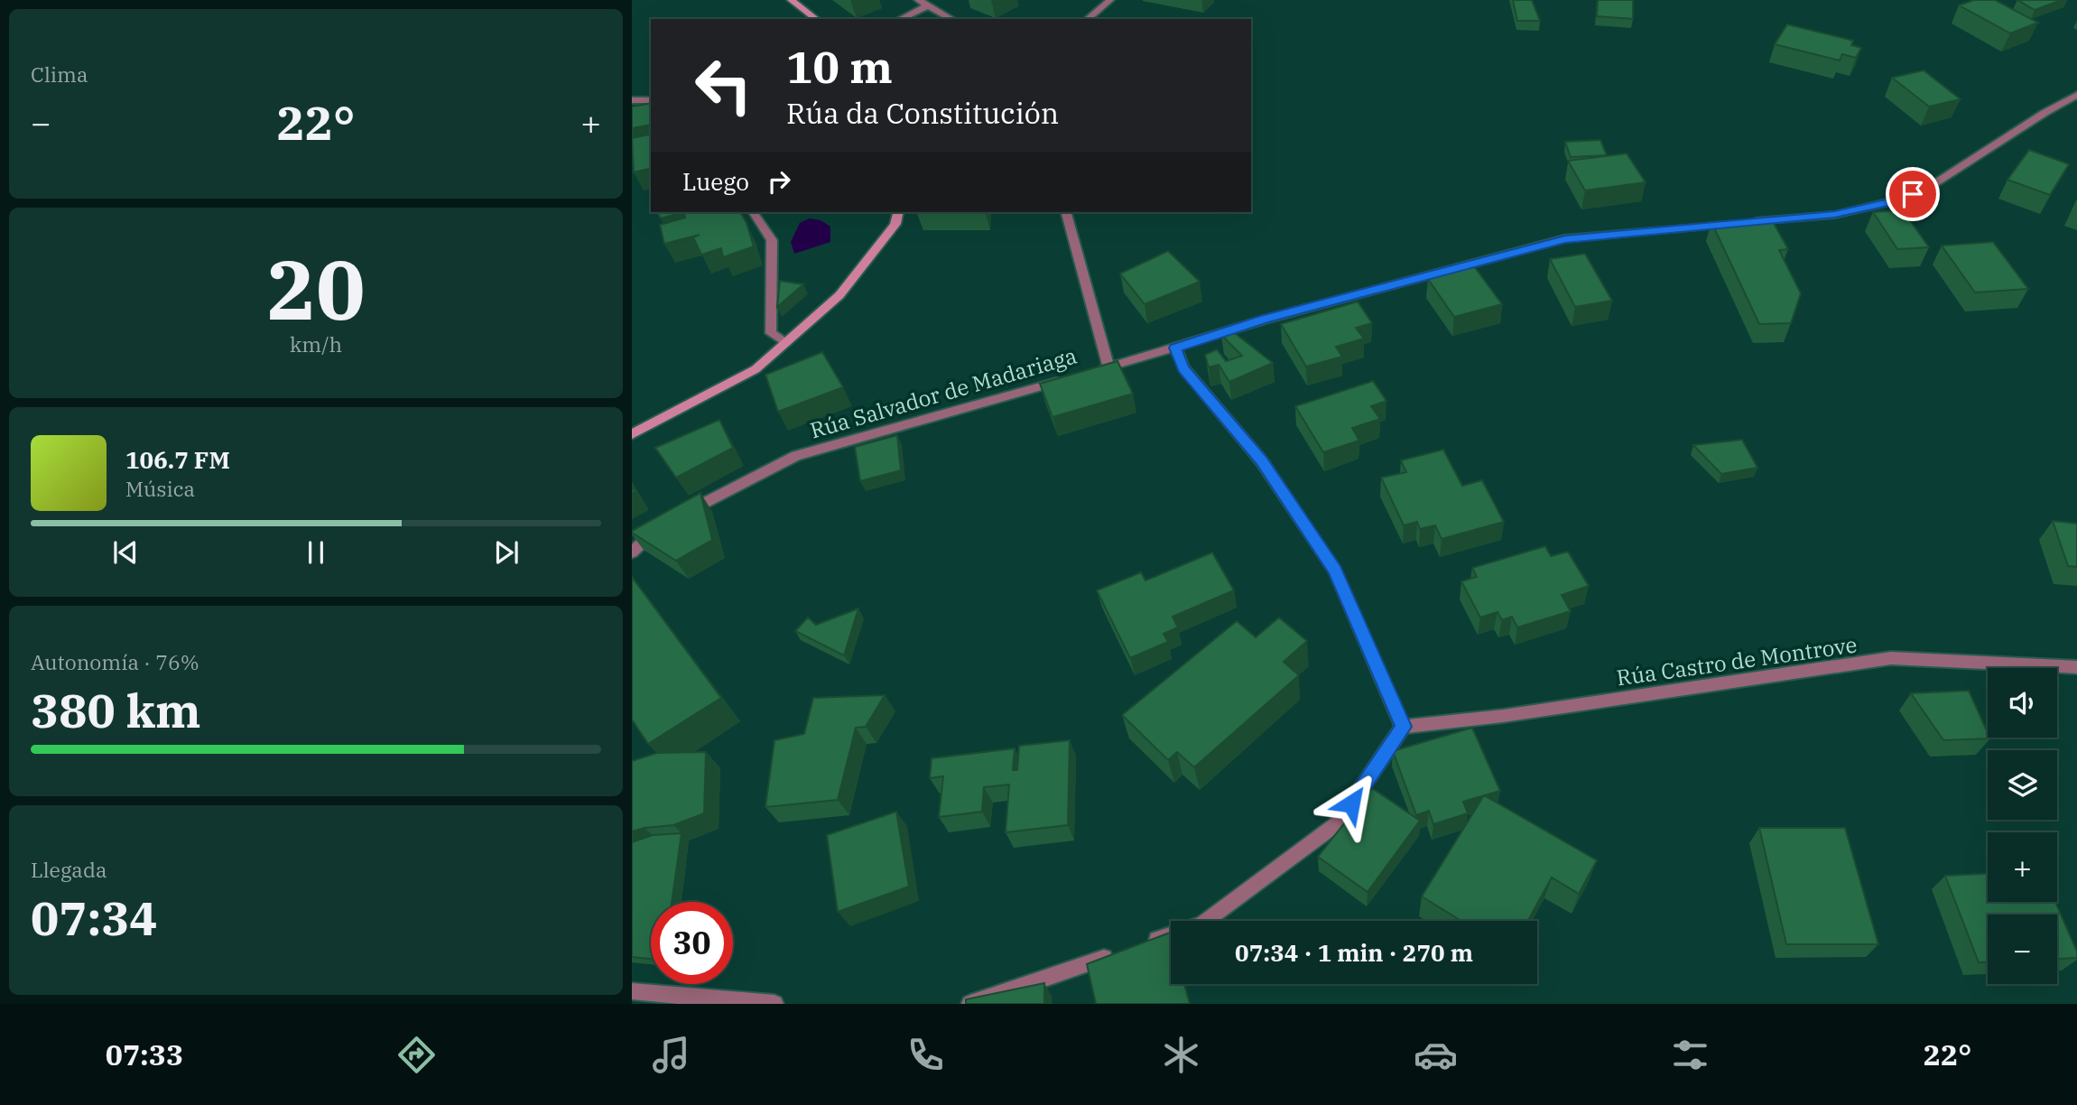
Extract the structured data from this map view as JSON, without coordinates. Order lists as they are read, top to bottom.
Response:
{
  "streets": {
    "street": ["Rúa Salvador de Madariaga", "Rúa Castro de Montrove"]
  },
  "page": {
    "tile": [
      "Clima",
      ["20", "km/h"],
      ["Autonomía · 76%", "380 km"],
      ["Llegada", "07:34"]
    ],
    "turn": ["10 m", "Rúa da Constitución"],
    "heat": ["−", "22°", "+"],
    "then": "Luego",
    "song": ["106.7 FM", "Música"],
    "map_buttons": ["+", "−"],
    "limit": "30",
    "trip": "07:34 · 1 min · 270 m",
    "tabs": ["07:33", "22°"]
  }
}
